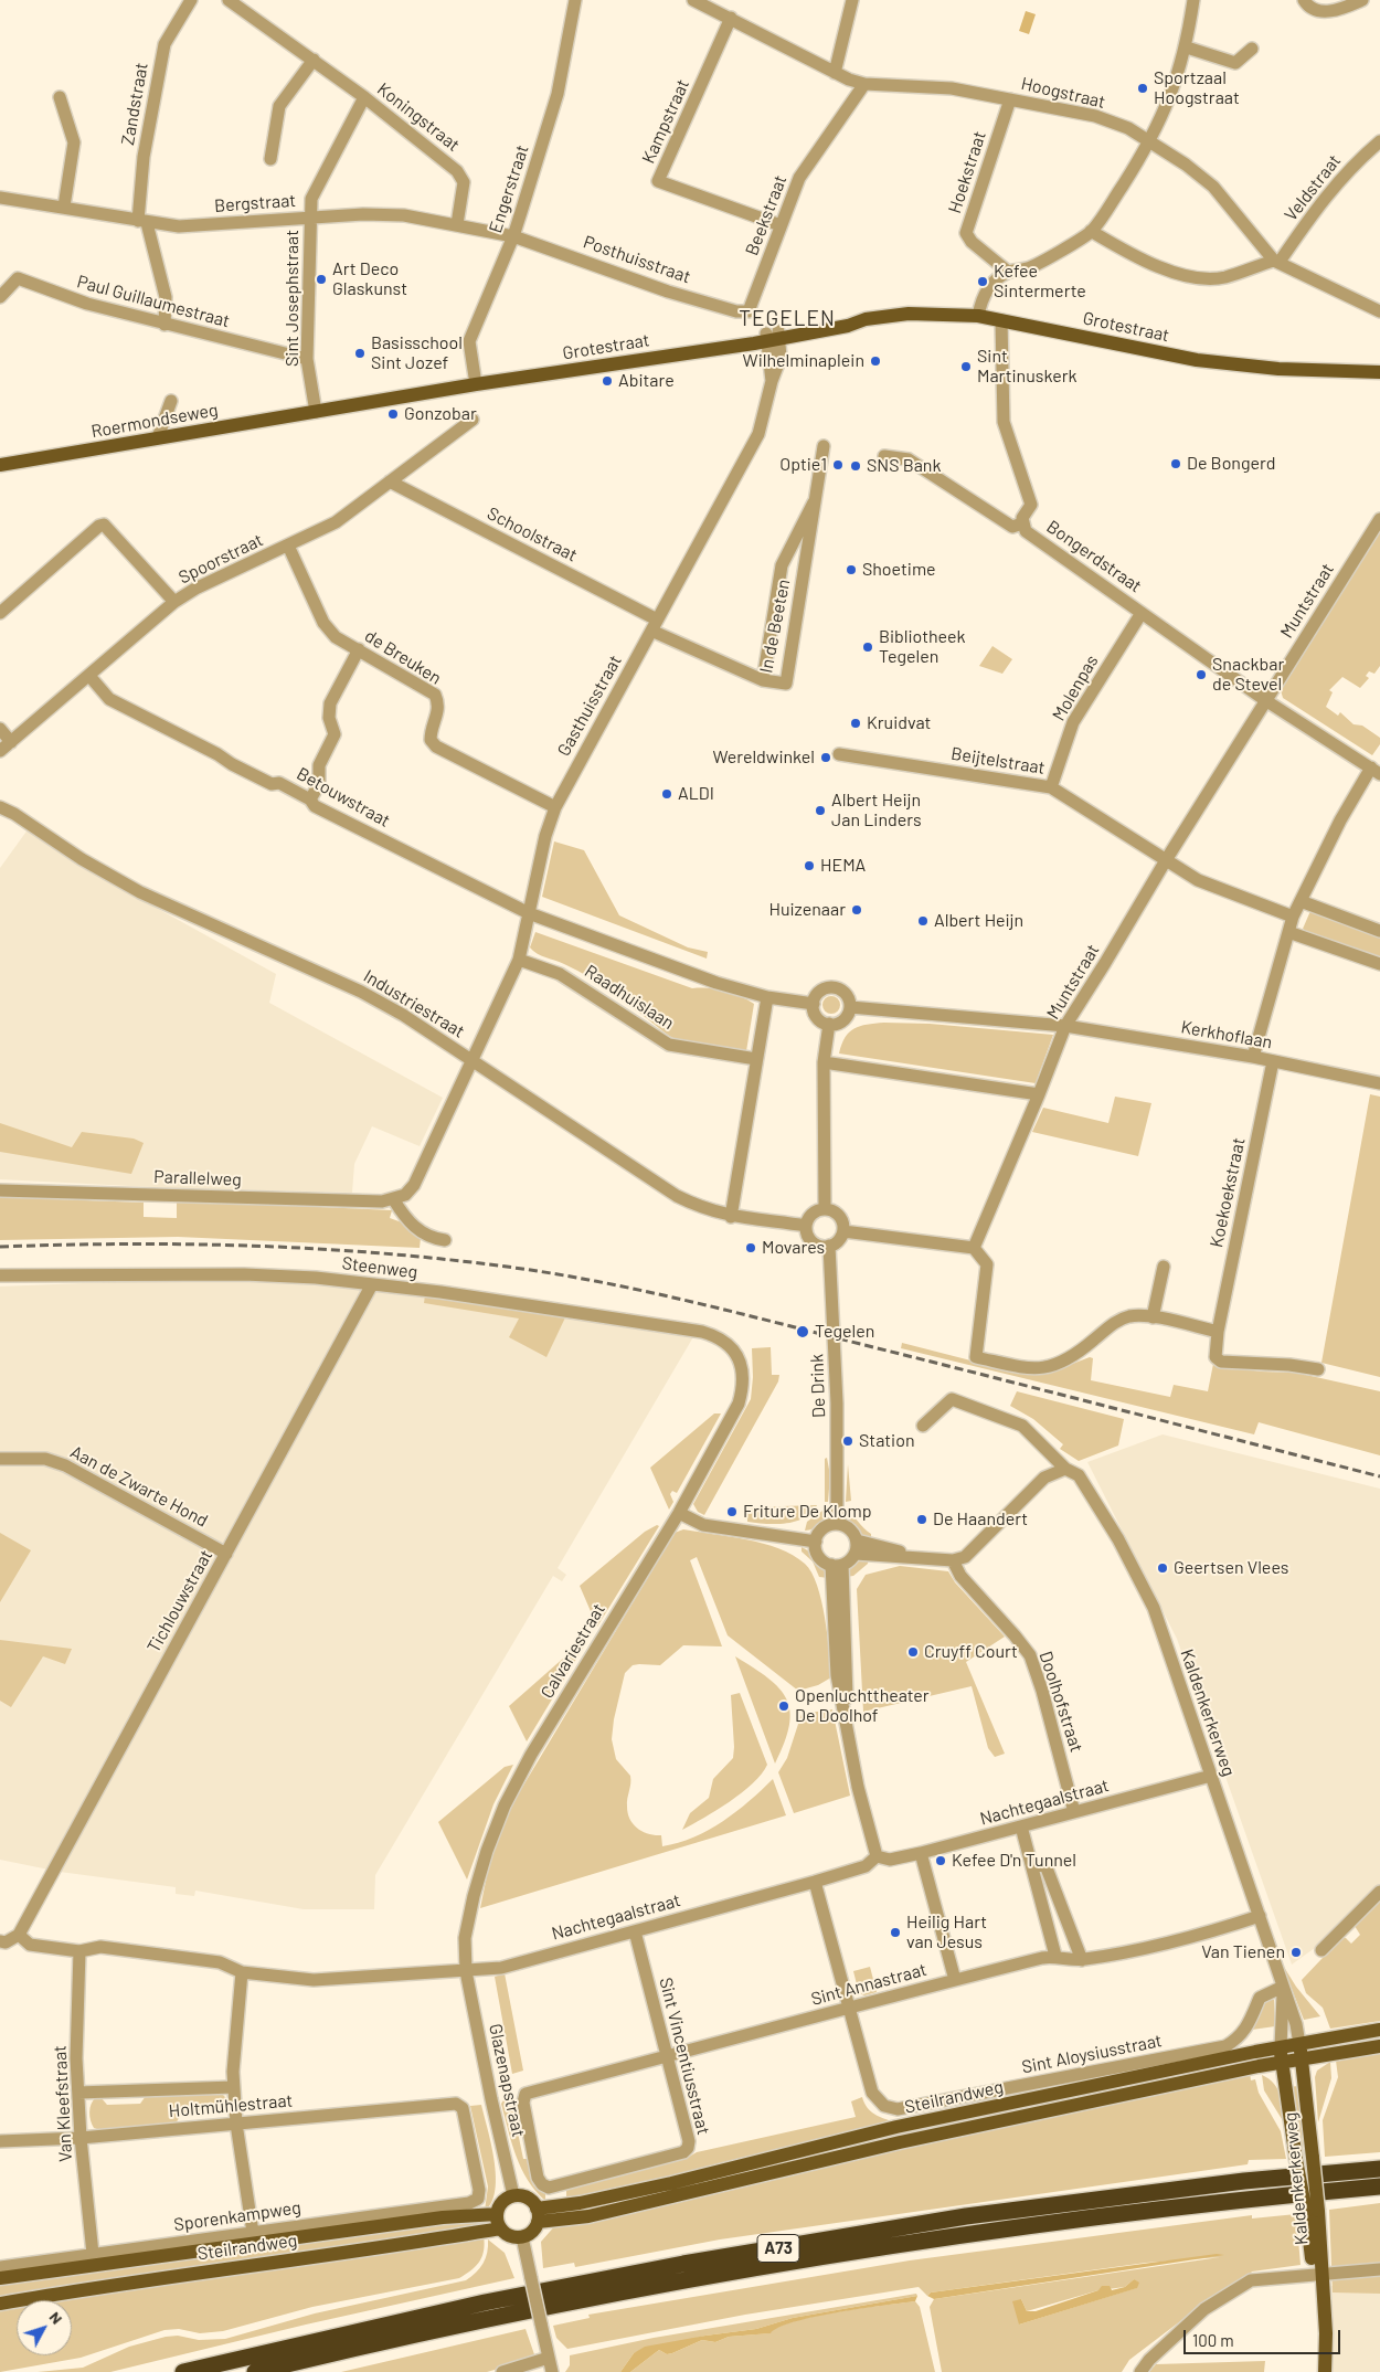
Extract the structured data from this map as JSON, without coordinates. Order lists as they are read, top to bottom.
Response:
{
  "streets": {
    "highway": ["A73"],
    "main road": [
      "Grotestraat",
      "Roermondseweg",
      "Kaldenkerkerweg",
      "Steilrandweg"
    ],
    "street": [
      "Hoogstraat",
      "Zandstraat",
      "Koningstraat",
      "Kampstraat",
      "Hoekstraat",
      "Veldstraat",
      "Engerstraat",
      "Bergstraat",
      "Beekstraat",
      "Posthuisstraat",
      "Sint Josephstraat",
      "Paul Guillaumestraat",
      "Schoolstraat",
      "Bongerdstraat",
      "Spoorstraat",
      "Muntstraat",
      "In de Beeten",
      "de Breuken",
      "Molenpas",
      "Gasthuisstraat",
      "Beijtelstraat",
      "Betouwstraat",
      "Raadhuislaan",
      "Industriestraat",
      "Kerkhoflaan",
      "Parallelweg",
      "Koekoekstraat",
      "Steenweg",
      "De Drink",
      "Aan de Zwarte Hond",
      "Tichlouwstraat",
      "Calvariestraat",
      "Doolhofstraat",
      "Nachtegaalstraat",
      "Sint Annastraat",
      "Sint Aloysiusstraat",
      "Sint Vincentiusstraat",
      "Glazenapstraat",
      "Van Kleefstraat",
      "Holtmühlestraat",
      "Sporenkampweg"
    ]
  },
  "crossings": [
    ["Hoogstraat", "Kampstraat"],
    ["Hoogstraat", "Hoekstraat"],
    ["Hoogstraat", "Veldstraat"],
    ["Hoogstraat", "Beekstraat"],
    ["Zandstraat", "Bergstraat"],
    ["Zandstraat", "Paul Guillaumestraat"],
    ["Koningstraat", "Bergstraat"],
    ["Koningstraat", "Sint Josephstraat"],
    ["Kampstraat", "Beekstraat"],
    ["Engerstraat", "Bergstraat"],
    ["Engerstraat", "Posthuisstraat"],
    ["Engerstraat", "Grotestraat"],
    ["Bergstraat", "Posthuisstraat"],
    ["Bergstraat", "Sint Josephstraat"],
    ["Beekstraat", "Posthuisstraat"],
    ["Sint Josephstraat", "Paul Guillaumestraat"],
    ["Sint Josephstraat", "Grotestraat"],
    ["Sint Josephstraat", "Roermondseweg"],
    ["Grotestraat", "Roermondseweg"],
    ["Grotestraat", "Bongerdstraat"],
    ["Grotestraat", "Gasthuisstraat"],
    ["Schoolstraat", "Spoorstraat"],
    ["Schoolstraat", "In de Beeten"],
    ["Schoolstraat", "Gasthuisstraat"],
    ["Bongerdstraat", "Muntstraat"],
    ["Bongerdstraat", "Molenpas"],
    ["Spoorstraat", "de Breuken"],
    ["Spoorstraat", "Betouwstraat"],
    ["Muntstraat", "Beijtelstraat"],
    ["Muntstraat", "Kerkhoflaan"],
    ["de Breuken", "Gasthuisstraat"],
    ["Molenpas", "Beijtelstraat"],
    ["Gasthuisstraat", "Betouwstraat"],
    ["Gasthuisstraat", "Raadhuislaan"],
    ["Gasthuisstraat", "Industriestraat"],
    ["Betouwstraat", "Raadhuislaan"],
    ["Industriestraat", "De Drink"],
    ["Kerkhoflaan", "Koekoekstraat"],
    ["Steenweg", "Tichlouwstraat"],
    ["Steenweg", "Calvariestraat"],
    ["Aan de Zwarte Hond", "Tichlouwstraat"],
    ["Tichlouwstraat", "Nachtegaalstraat"],
    ["Calvariestraat", "Nachtegaalstraat"],
    ["Calvariestraat", "Glazenapstraat"],
    ["Doolhofstraat", "Nachtegaalstraat"],
    ["Kaldenkerkerweg", "Nachtegaalstraat"],
    ["Kaldenkerkerweg", "Sint Annastraat"],
    ["Kaldenkerkerweg", "Sint Aloysiusstraat"],
    ["Kaldenkerkerweg", "Steilrandweg"],
    ["Nachtegaalstraat", "Sint Aloysiusstraat"],
    ["Nachtegaalstraat", "Sint Vincentiusstraat"],
    ["Nachtegaalstraat", "Glazenapstraat"],
    ["Nachtegaalstraat", "Van Kleefstraat"],
    ["Sint Annastraat", "Sint Aloysiusstraat"],
    ["Sint Annastraat", "Sint Vincentiusstraat"],
    ["Glazenapstraat", "Steilrandweg"],
    ["Van Kleefstraat", "Holtmühlestraat"],
    ["Van Kleefstraat", "Sporenkampweg"],
    ["Holtmühlestraat", "Sporenkampweg"]
  ],
  "districts": ["TEGELEN"],
  "places": [
    "Sportzaal Hoogstraat",
    "Art Deco Glaskunst",
    "Kefee Sintermerte",
    "Basisschool Sint Jozef",
    "Wilhelminaplein",
    "Sint Martinuskerk",
    "Abitare",
    "Gonzobar",
    "De Bongerd",
    "Optie1",
    "SNS Bank",
    "Shoetime",
    "Bibliotheek Tegelen",
    "Snackbar de Stevel",
    "Kruidvat",
    "Wereldwinkel",
    "ALDI",
    "Albert Heijn Jan Linders",
    "HEMA",
    "Huizenaar",
    "Albert Heijn",
    "Movares",
    "Tegelen",
    "Station",
    "Friture De Klomp",
    "De Haandert",
    "Geertsen Vlees",
    "Cruyff Court",
    "Openluchttheater De Doolhof",
    "Kefee D'n Tunnel",
    "Heilig Hart van Jesus",
    "Van Tienen"
  ],
  "scale_bar": "100 m",
  "north": "top right"
}
